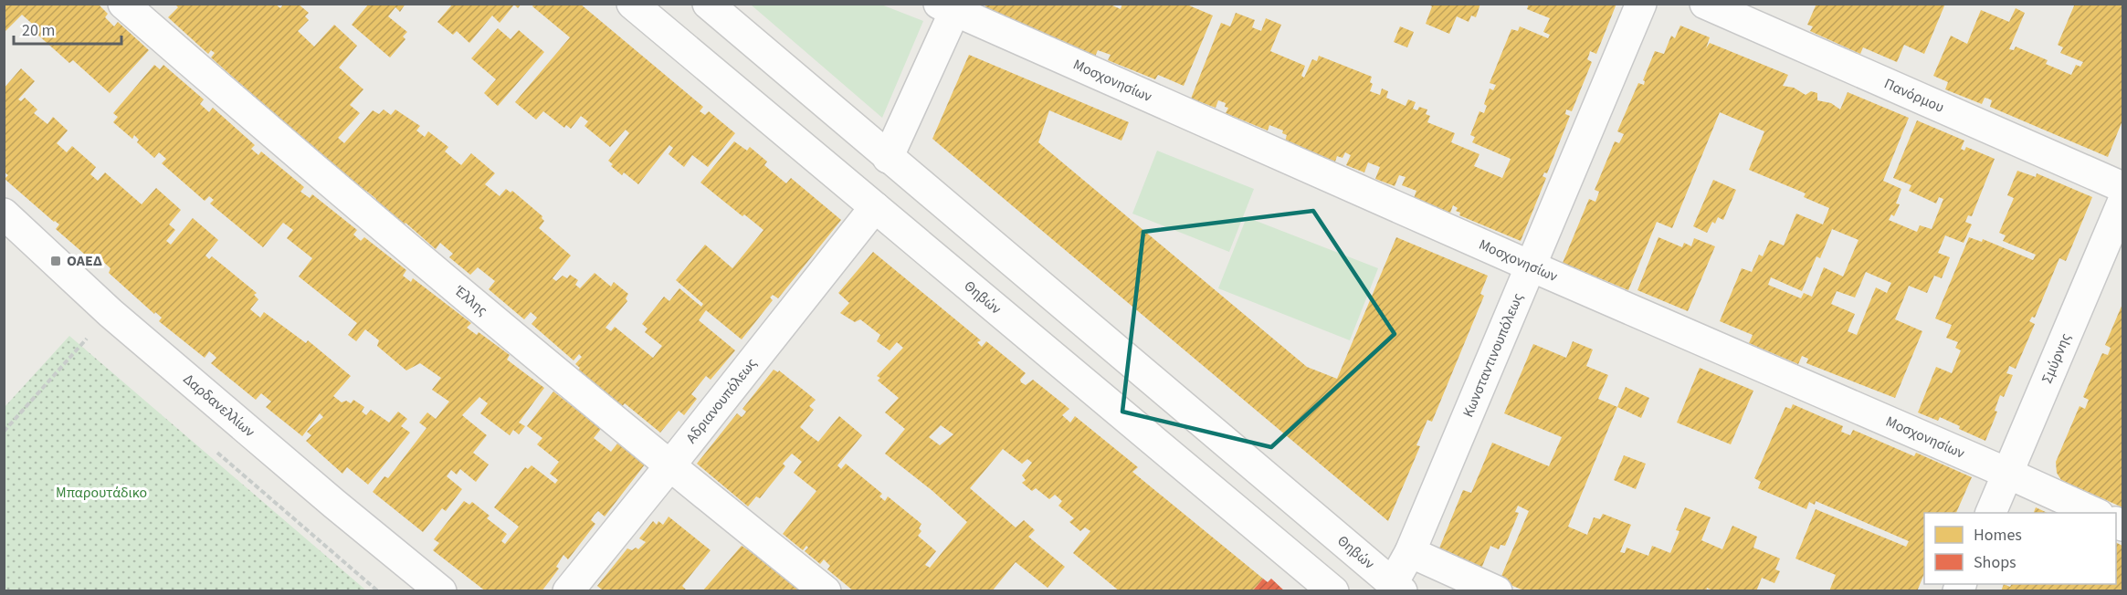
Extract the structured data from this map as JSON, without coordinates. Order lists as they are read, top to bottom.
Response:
{
  "streets": {
    "street": [
      "Μοσχονησίων",
      "Πανόρμου",
      "Θηβών",
      "Έλλης",
      "Κωνσταντινουπόλεως",
      "Σμύρνης",
      "Αδριανουπόλεως",
      "Δαρδανελλίων"
    ]
  },
  "crossings": [
    ["Μοσχονησίων", "Κωνσταντινουπόλεως"],
    ["Μοσχονησίων", "Σμύρνης"],
    ["Θηβών", "Κωνσταντινουπόλεως"],
    ["Θηβών", "Αδριανουπόλεως"],
    ["Έλλης", "Αδριανουπόλεως"]
  ],
  "parks": ["Μπαρουτάδικο"],
  "places": {
    "transit": ["ΟΑΕΔ"]
  },
  "legend": ["Homes", "Shops"],
  "scale_bar": "20 m"
}
